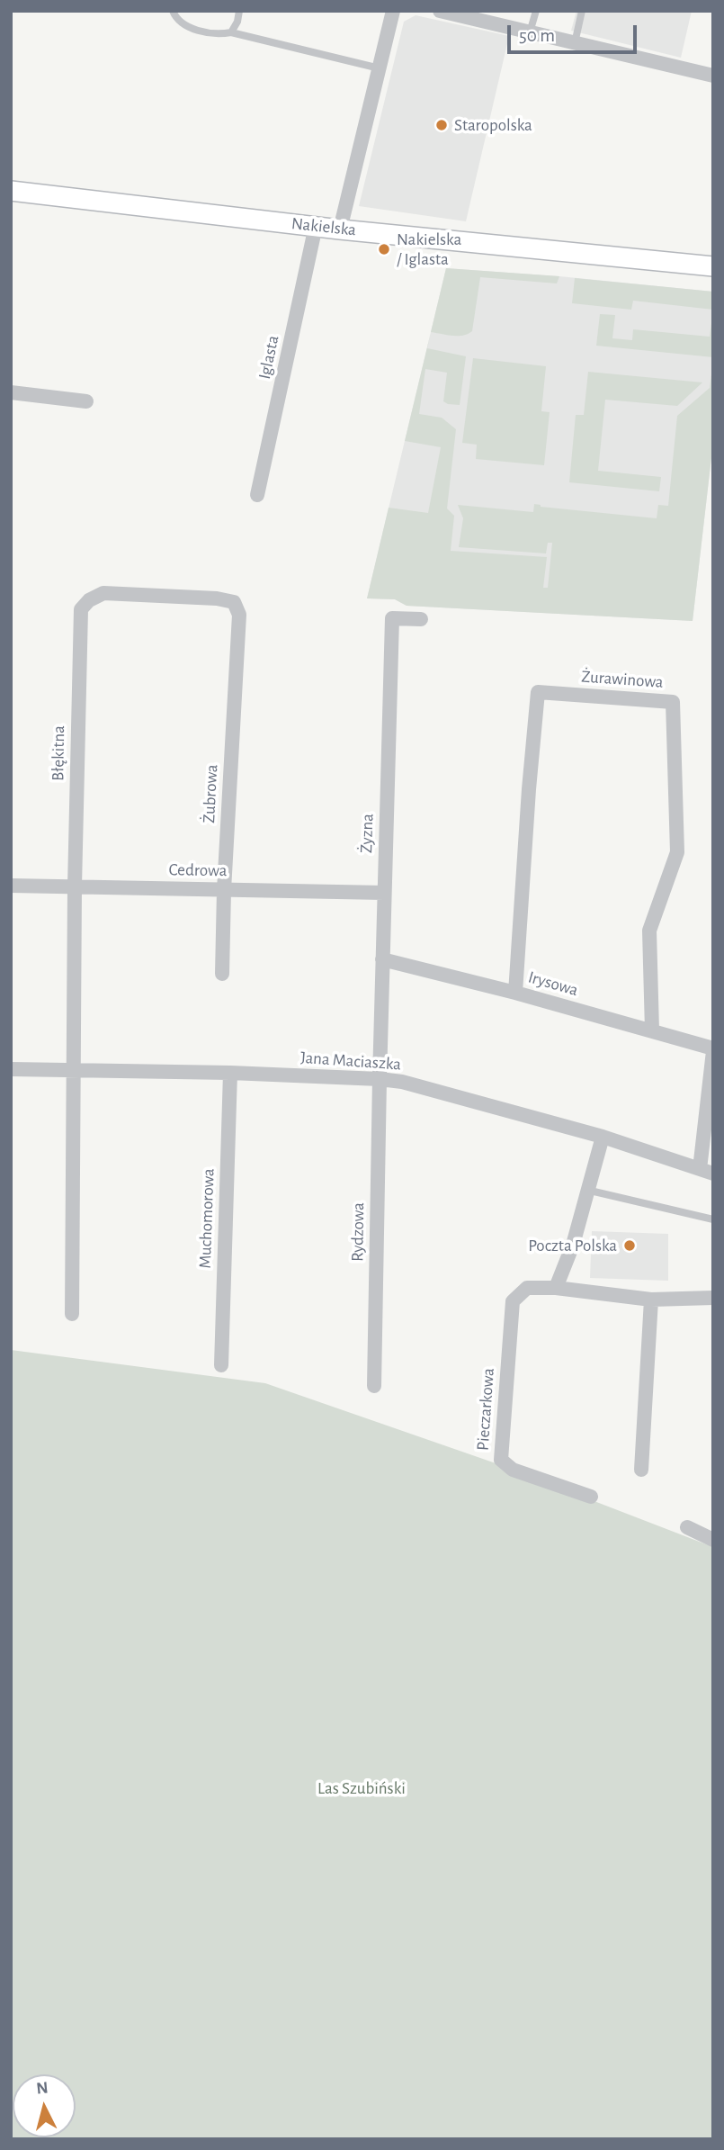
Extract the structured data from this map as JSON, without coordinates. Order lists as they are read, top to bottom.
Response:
{
  "streets": {
    "main road": ["Nakielska"],
    "street": [
      "Iglasta",
      "Żurawinowa",
      "Błękitna",
      "Żubrowa",
      "Żyzna",
      "Cedrowa",
      "Irysowa",
      "Jana Maciaszka",
      "Muchomorowa",
      "Rydzowa",
      "Pieczarkowa"
    ]
  },
  "crossings": [
    ["Nakielska", "Iglasta"],
    ["Żurawinowa", "Irysowa"],
    ["Błękitna", "Żubrowa"],
    ["Błękitna", "Cedrowa"],
    ["Błękitna", "Jana Maciaszka"],
    ["Żubrowa", "Cedrowa"],
    ["Żyzna", "Cedrowa"],
    ["Żyzna", "Irysowa"],
    ["Żyzna", "Jana Maciaszka"],
    ["Żyzna", "Rydzowa"],
    ["Irysowa", "Jana Maciaszka"],
    ["Jana Maciaszka", "Muchomorowa"],
    ["Jana Maciaszka", "Rydzowa"]
  ],
  "parks": ["Las Szubiński"],
  "places": ["Staropolska", "Nakielska / Iglasta", "Poczta Polska"],
  "scale_bar": "50 m",
  "north": "top"
}
